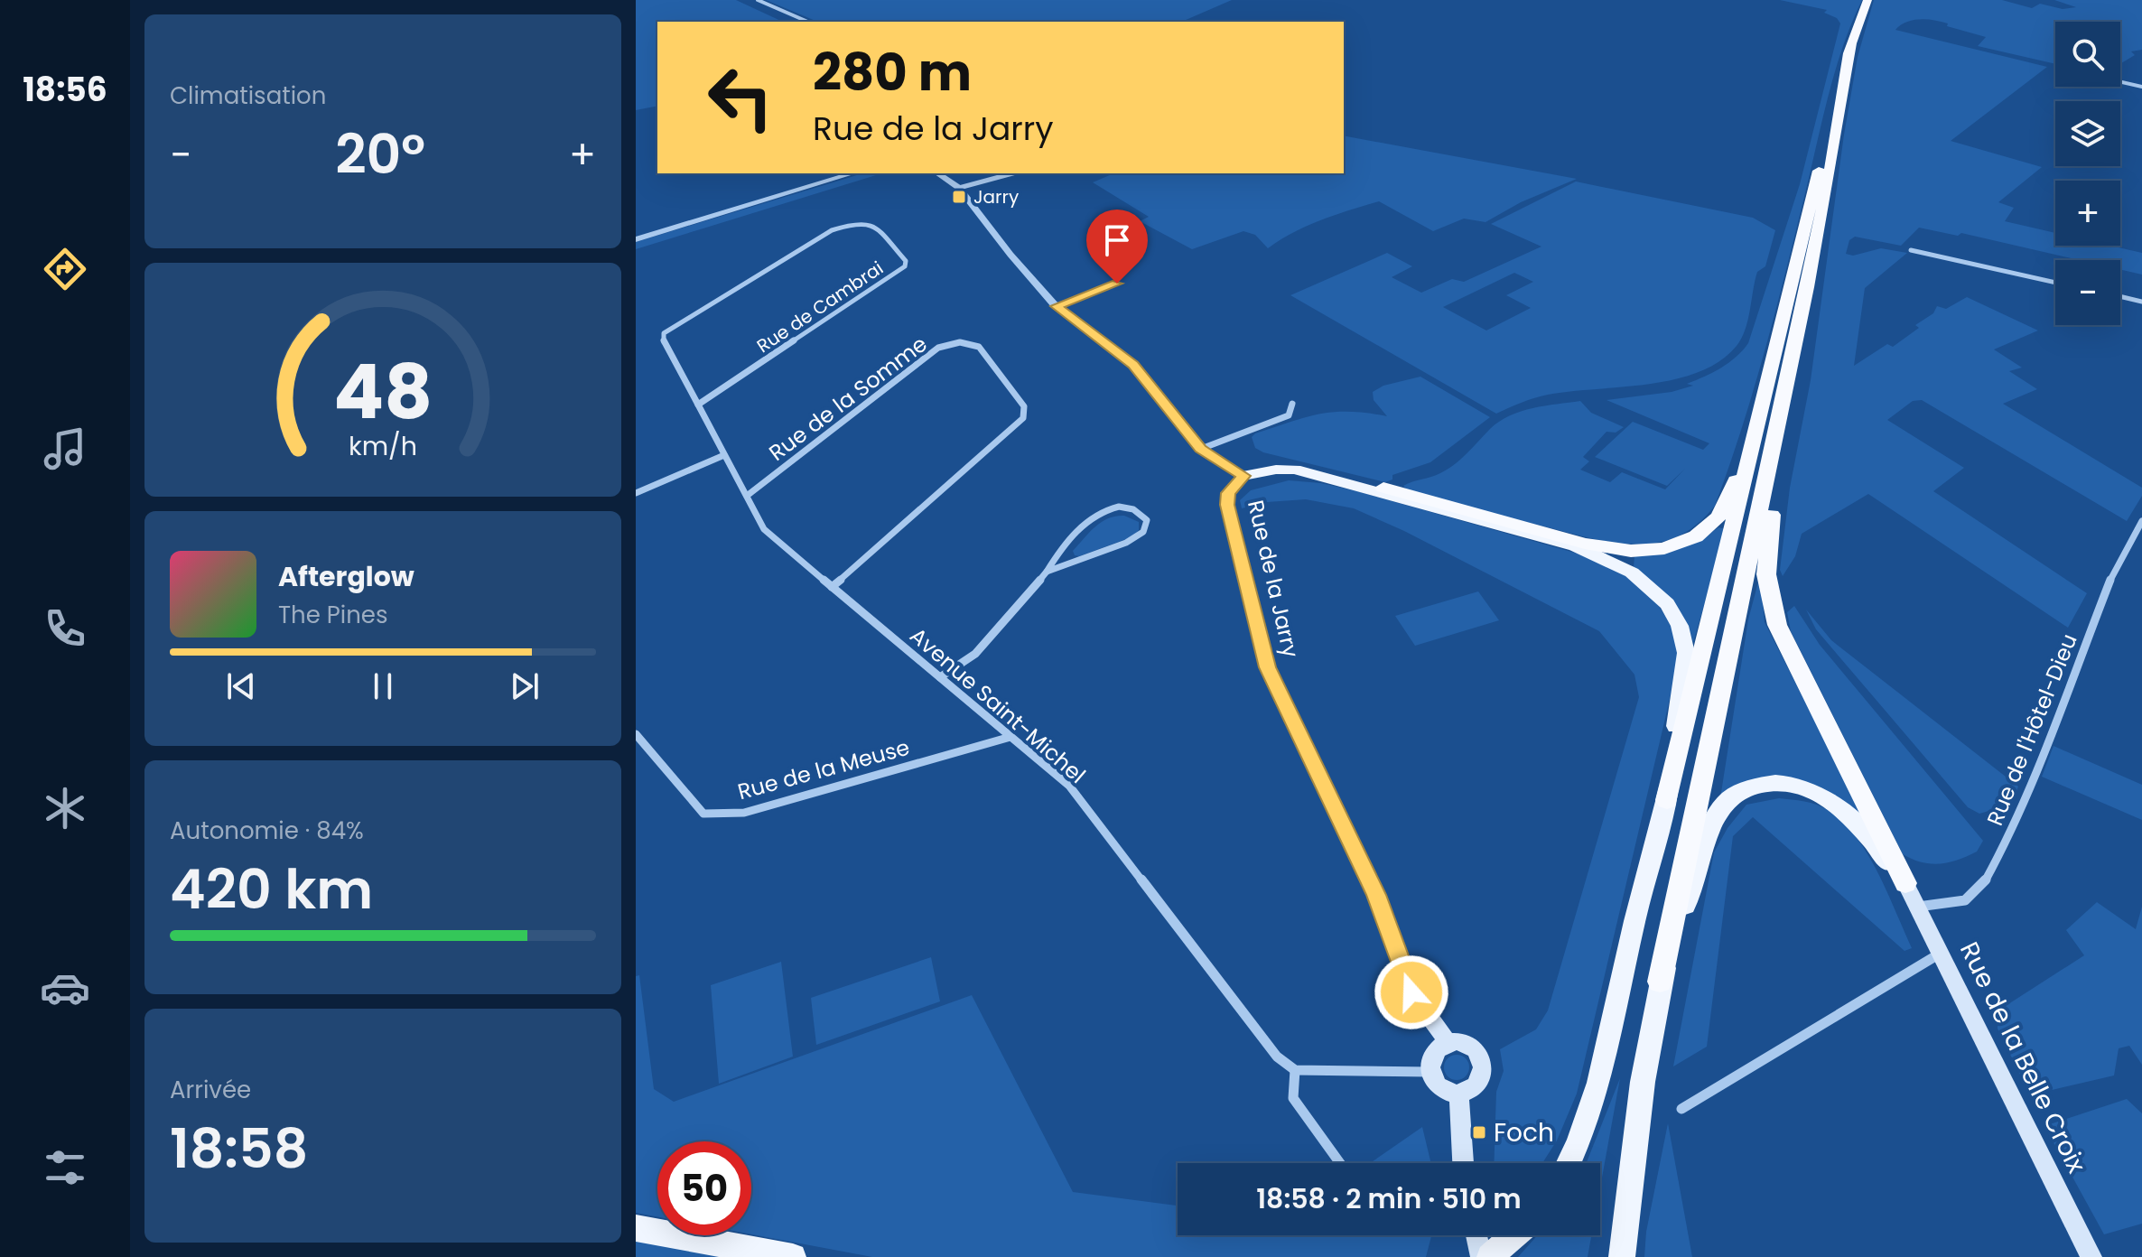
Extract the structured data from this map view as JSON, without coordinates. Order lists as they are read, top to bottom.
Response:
{
  "streets": {
    "main road": ["Rue de la Jarry", "Rue de la Belle Croix"],
    "street": [
      "Rue de Cambrai",
      "Rue de la Somme",
      "Avenue Saint-Michel",
      "Rue de l'Hôtel-Dieu",
      "Rue de la Meuse"
    ]
  },
  "crossings": [
    ["Rue de Cambrai", "Avenue Saint-Michel"],
    ["Rue de la Somme", "Avenue Saint-Michel"],
    ["Avenue Saint-Michel", "Rue de la Meuse"],
    ["Rue de l'Hôtel-Dieu", "Rue de la Belle Croix"]
  ],
  "places": {
    "transit": ["Jarry", "Foch"]
  },
  "page": {
    "tabs": "18:56",
    "tile": [
      "Climatisation",
      ["Autonomie · 84%", "420 km"],
      ["Arrivée", "18:58"]
    ],
    "map_buttons": ["+", "−"],
    "turn": ["280 m", "Rue de la Jarry"],
    "heat": ["−", "20°", "+"],
    "song": ["Afterglow", "The Pines"],
    "limit": "50",
    "trip": "18:58 · 2 min · 510 m",
    "gauge": ["48", "km/h"]
  }
}
